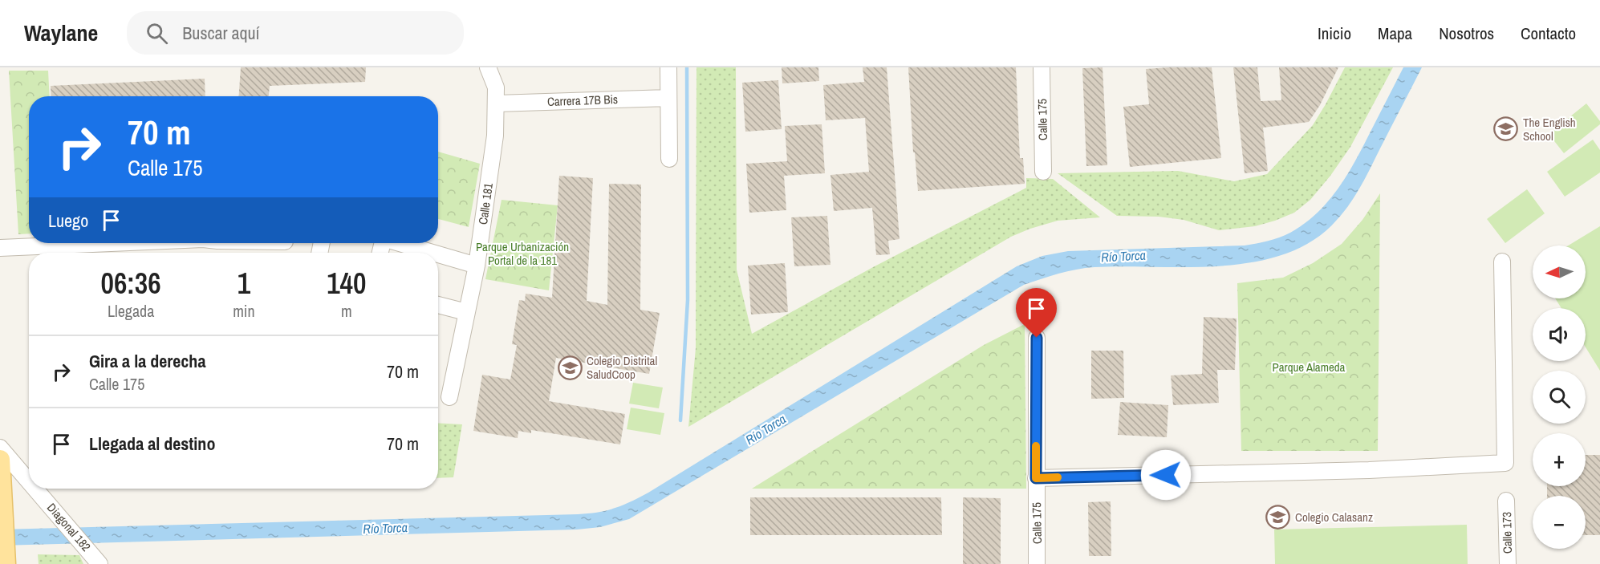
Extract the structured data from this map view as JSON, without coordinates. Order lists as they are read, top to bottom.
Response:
{
  "streets": {
    "street": [
      "Carrera 17B Bis",
      "Calle 175",
      "Calle 181",
      "Diagonal 182",
      "Calle 173"
    ]
  },
  "crossings": [
    ["Carrera 17B Bis", "Calle 181"]
  ],
  "water": ["Río Torca"],
  "parks": ["Parque Urbanización Portal de la 181", "Parque Alameda"],
  "places": {
    "school or university": ["The English School", "Colegio Distrital SaludCoop", "Colegio Calasanz"]
  },
  "north": "left",
  "page": {
    "header": "Waylane",
    "search": "Buscar aquí",
    "nav": [
      "Inicio",
      "Mapa",
      "Nosotros",
      "Contacto"
    ],
    "turn": ["70 m", "Calle 175"],
    "then": "Luego",
    "map_buttons": ["+", "−"],
    "eta": [
      "06:36",
      "Llegada",
      "1",
      "min",
      "140",
      "m"
    ],
    "list": [
      {
        "name": "Gira a la derecha",
        "note": "Calle 175",
        "value": "70 m"
      },
      {
        "name": "Llegada al destino",
        "value": "70 m"
      }
    ]
  }
}
